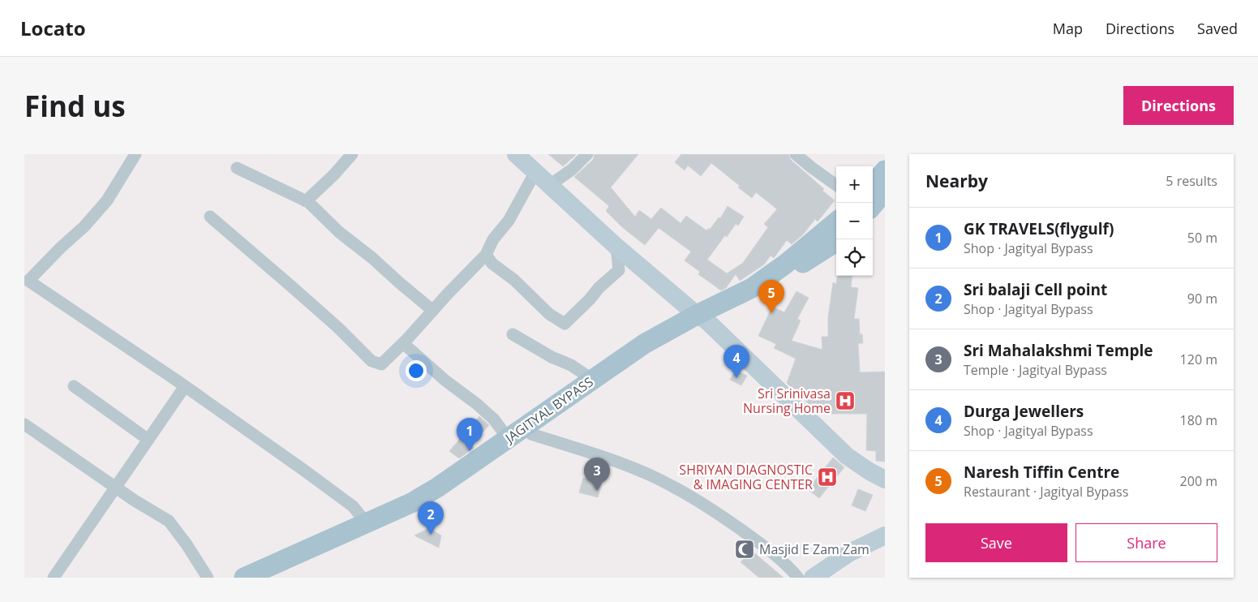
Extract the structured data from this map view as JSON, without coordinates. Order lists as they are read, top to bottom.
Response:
{
  "streets": {
    "main road": ["JAGITYAL BYPASS"]
  },
  "places": {
    "hospital": ["Sri Srinivasa Nursing Home", "SHRIYAN DIAGNOSTIC & IMAGING CENTER"],
    "mosque": ["Masjid E Zam Zam"]
  },
  "page": {
    "header": "Locato",
    "nav": ["Map", "Directions", "Saved"],
    "buttons": [
      "Directions",
      ["Save", "Share"]
    ],
    "title": "Find us",
    "heading": ["Nearby", "5 results"],
    "map_buttons": ["+", "−"],
    "list": [
      {
        "mark": "1",
        "name": "GK TRAVELS(flygulf)",
        "note": "Shop · Jagityal Bypass",
        "value": "50 m"
      },
      {
        "mark": "2",
        "name": "Sri balaji Cell point",
        "note": "Shop · Jagityal Bypass",
        "value": "90 m"
      },
      {
        "mark": "3",
        "name": "Sri Mahalakshmi Temple",
        "note": "Temple · Jagityal Bypass",
        "value": "120 m"
      },
      {
        "mark": "4",
        "name": "Durga Jewellers",
        "note": "Shop · Jagityal Bypass",
        "value": "180 m"
      },
      {
        "mark": "5",
        "name": "Naresh Tiffin Centre",
        "note": "Restaurant · Jagityal Bypass",
        "value": "200 m"
      }
    ],
    "pins": [
      "5",
      "4",
      "1",
      "3",
      "2"
    ]
  }
}
